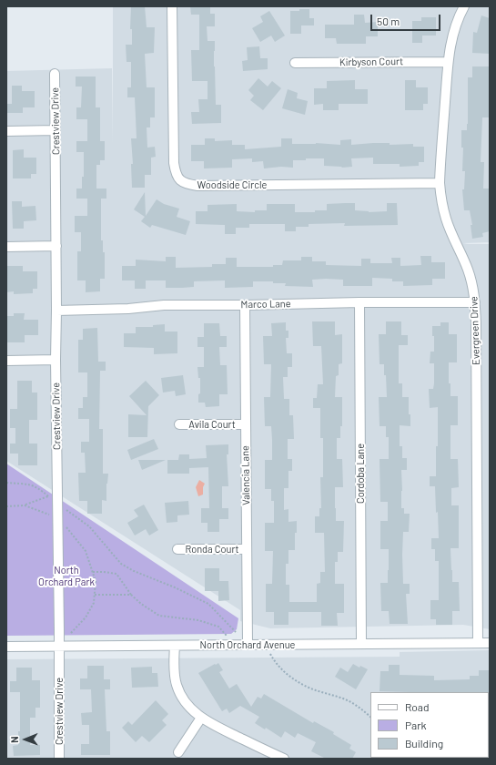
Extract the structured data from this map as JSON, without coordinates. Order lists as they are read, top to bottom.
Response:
{
  "streets": {
    "street": [
      "Kirbyson Court",
      "Crestview Drive",
      "Woodside Circle",
      "Marco Lane",
      "Evergreen Drive",
      "Avila Court",
      "Cordoba Lane",
      "Valencia Lane",
      "Ronda Court",
      "North Orchard Avenue"
    ]
  },
  "crossings": [
    ["Kirbyson Court", "Evergreen Drive"],
    ["Crestview Drive", "Marco Lane"],
    ["Crestview Drive", "North Orchard Avenue"],
    ["Woodside Circle", "Evergreen Drive"],
    ["Marco Lane", "Evergreen Drive"],
    ["Marco Lane", "Cordoba Lane"],
    ["Marco Lane", "Valencia Lane"],
    ["Evergreen Drive", "North Orchard Avenue"],
    ["Avila Court", "Valencia Lane"],
    ["Cordoba Lane", "North Orchard Avenue"],
    ["Valencia Lane", "Ronda Court"],
    ["Valencia Lane", "North Orchard Avenue"]
  ],
  "parks": ["North Orchard Park"],
  "legend": ["Road", "Park", "Building"],
  "scale_bar": "50 m",
  "north": "left"
}
